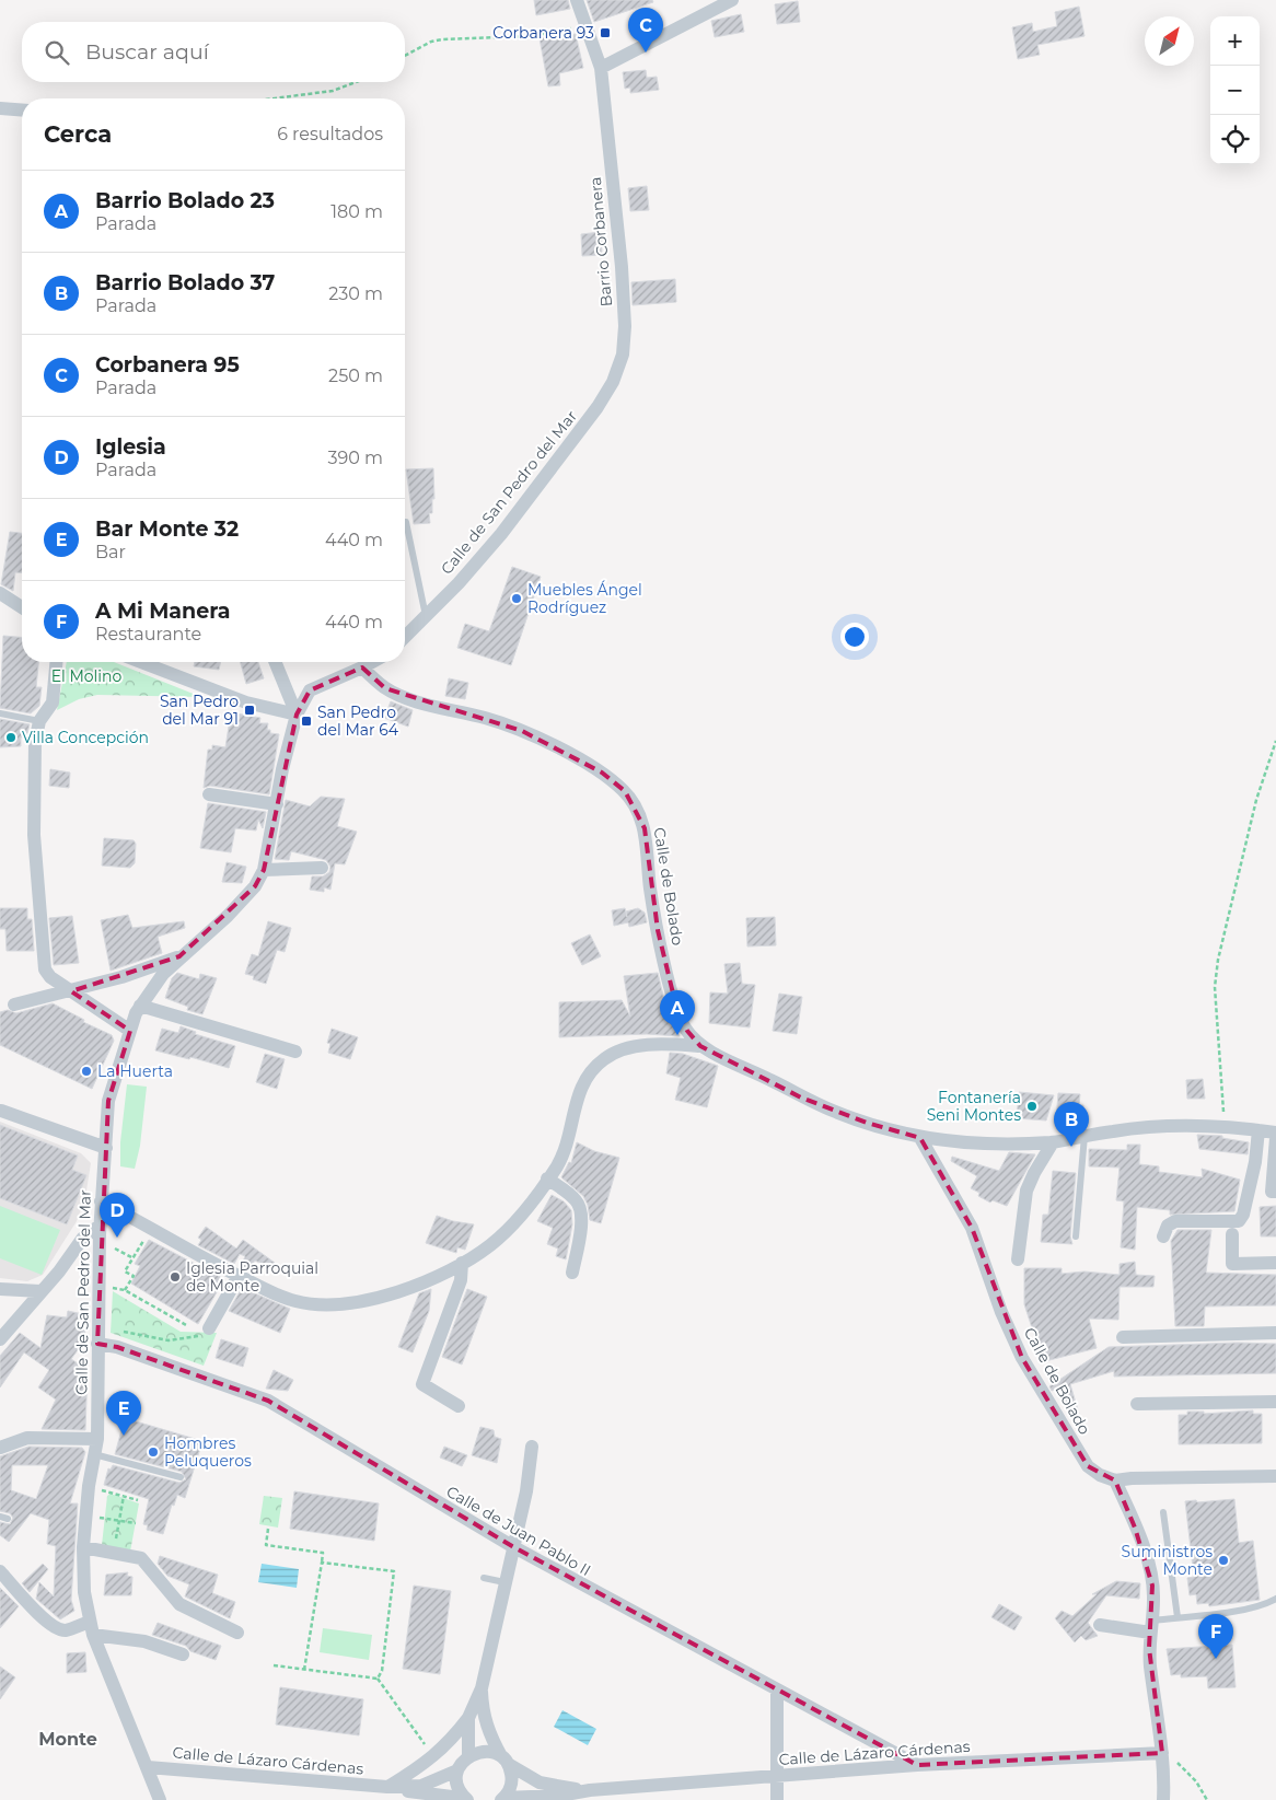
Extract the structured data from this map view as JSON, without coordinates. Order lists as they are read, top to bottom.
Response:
{
  "streets": {
    "street": [
      "Barrio Corbanera",
      "Calle de San Pedro del Mar",
      "Calle de Bolado",
      "Calle de Juan Pablo II",
      "Calle de Lázaro Cárdenas"
    ]
  },
  "crossings": [
    ["Barrio Corbanera", "Calle de San Pedro del Mar"],
    ["Calle de San Pedro del Mar", "Calle de Bolado"],
    ["Calle de San Pedro del Mar", "Calle de Juan Pablo II"],
    ["Calle de San Pedro del Mar", "Calle de Lázaro Cárdenas"],
    ["Calle de Juan Pablo II", "Calle de Lázaro Cárdenas"]
  ],
  "districts": ["Monte"],
  "parks": ["El Molino"],
  "places": {
    "transit": ["Corbanera 93", "San Pedro del Mar 91", "San Pedro del Mar 64"],
    "other": [
      "Muebles Ángel Rodríguez",
      "Villa Concepción",
      "La Huerta",
      "Fontanería Seni Montes",
      "Iglesia Parroquial de Monte",
      "Hombres Peluqueros",
      "Suministros Monte"
    ]
  },
  "north": "top right",
  "page": {
    "pins": [
      "C",
      "A",
      "B",
      "D",
      "E",
      "F"
    ],
    "map_buttons": ["+", "−"],
    "search": "Buscar aquí",
    "heading": ["Cerca", "6 resultados"],
    "list": [
      {
        "mark": "A",
        "name": "Barrio Bolado 23",
        "note": "Parada",
        "value": "180 m"
      },
      {
        "mark": "B",
        "name": "Barrio Bolado 37",
        "note": "Parada",
        "value": "230 m"
      },
      {
        "mark": "C",
        "name": "Corbanera 95",
        "note": "Parada",
        "value": "250 m"
      },
      {
        "mark": "D",
        "name": "Iglesia",
        "note": "Parada",
        "value": "390 m"
      },
      {
        "mark": "E",
        "name": "Bar Monte 32",
        "note": "Bar",
        "value": "440 m"
      },
      {
        "mark": "F",
        "name": "A Mi Manera",
        "note": "Restaurante",
        "value": "440 m"
      }
    ]
  }
}
